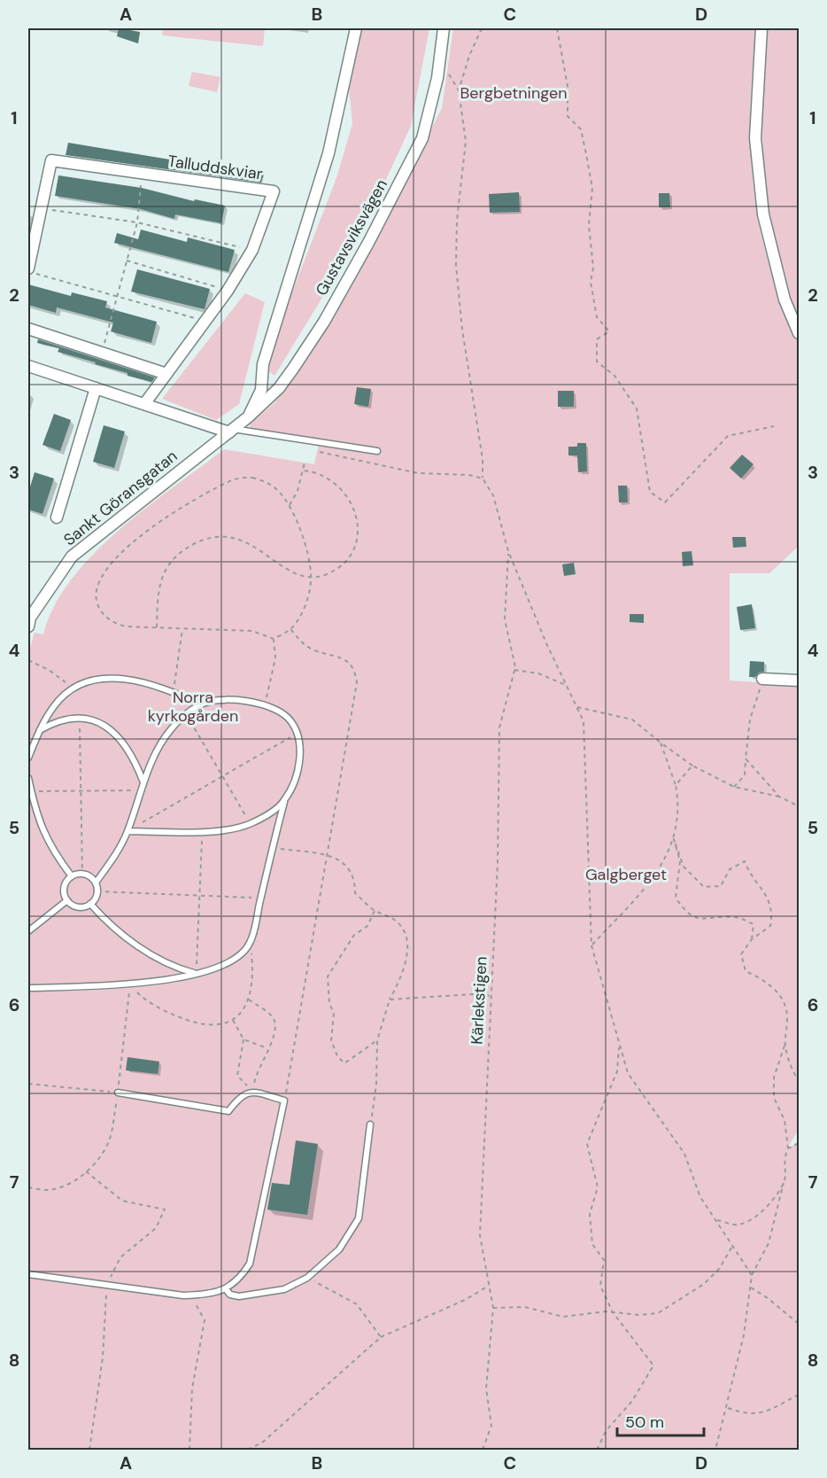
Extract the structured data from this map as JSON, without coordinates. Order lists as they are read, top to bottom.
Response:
{
  "streets": {
    "street": ["Talluddskviar", "Gustavsviksvägen", "Sankt Göransgatan"],
    "path": ["Kärlekstigen"]
  },
  "crossings": [
    ["Gustavsviksvägen", "Sankt Göransgatan"]
  ],
  "parks": ["Bergbetningen", "Norra kyrkogården", "Galgberget"],
  "scale_bar": "50 m",
  "grid": {
    "columns": [
      "A",
      "B",
      "C",
      "D"
    ],
    "rows": [
      "1",
      "2",
      "3",
      "4",
      "5",
      "6",
      "7",
      "8"
    ]
  }
}
